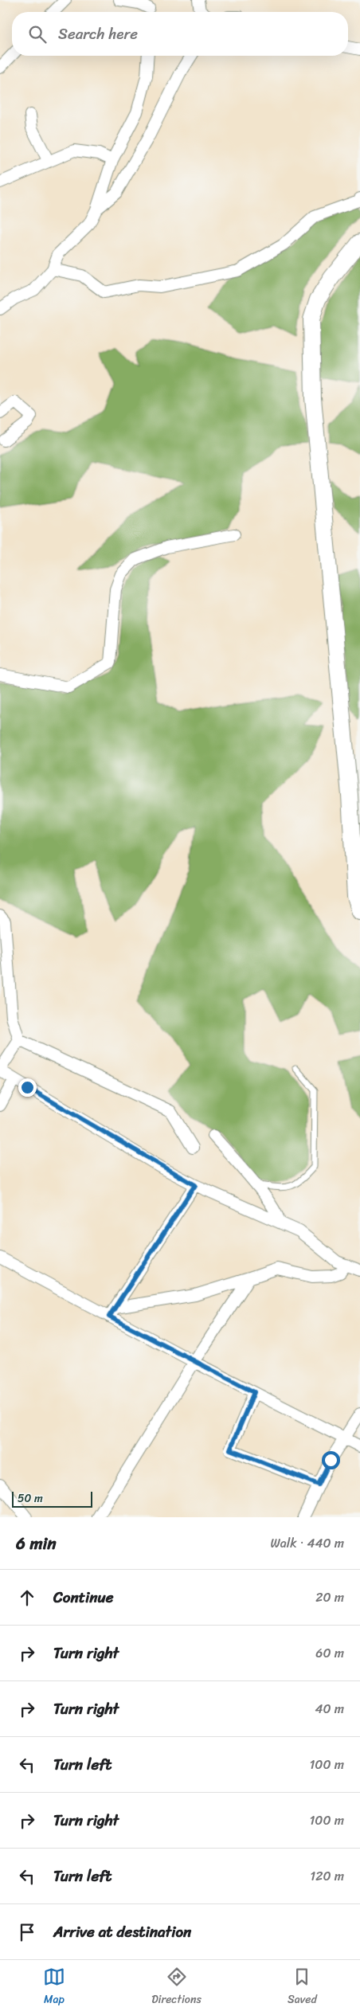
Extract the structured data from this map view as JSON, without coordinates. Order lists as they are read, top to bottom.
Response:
{
  "scale_bar": "50 m",
  "page": {
    "search": "Search here",
    "scale": "50 m",
    "heading": ["6 min", "Walk · 440 m"],
    "list": [
      ["Continue", "20 m"],
      ["Turn right", "60 m"],
      ["Turn right", "40 m"],
      ["Turn left", "100 m"],
      ["Turn right", "100 m"],
      ["Turn left", "120 m"],
      "Arrive at destination"
    ],
    "nav": ["Map", "Directions", "Saved"]
  }
}
